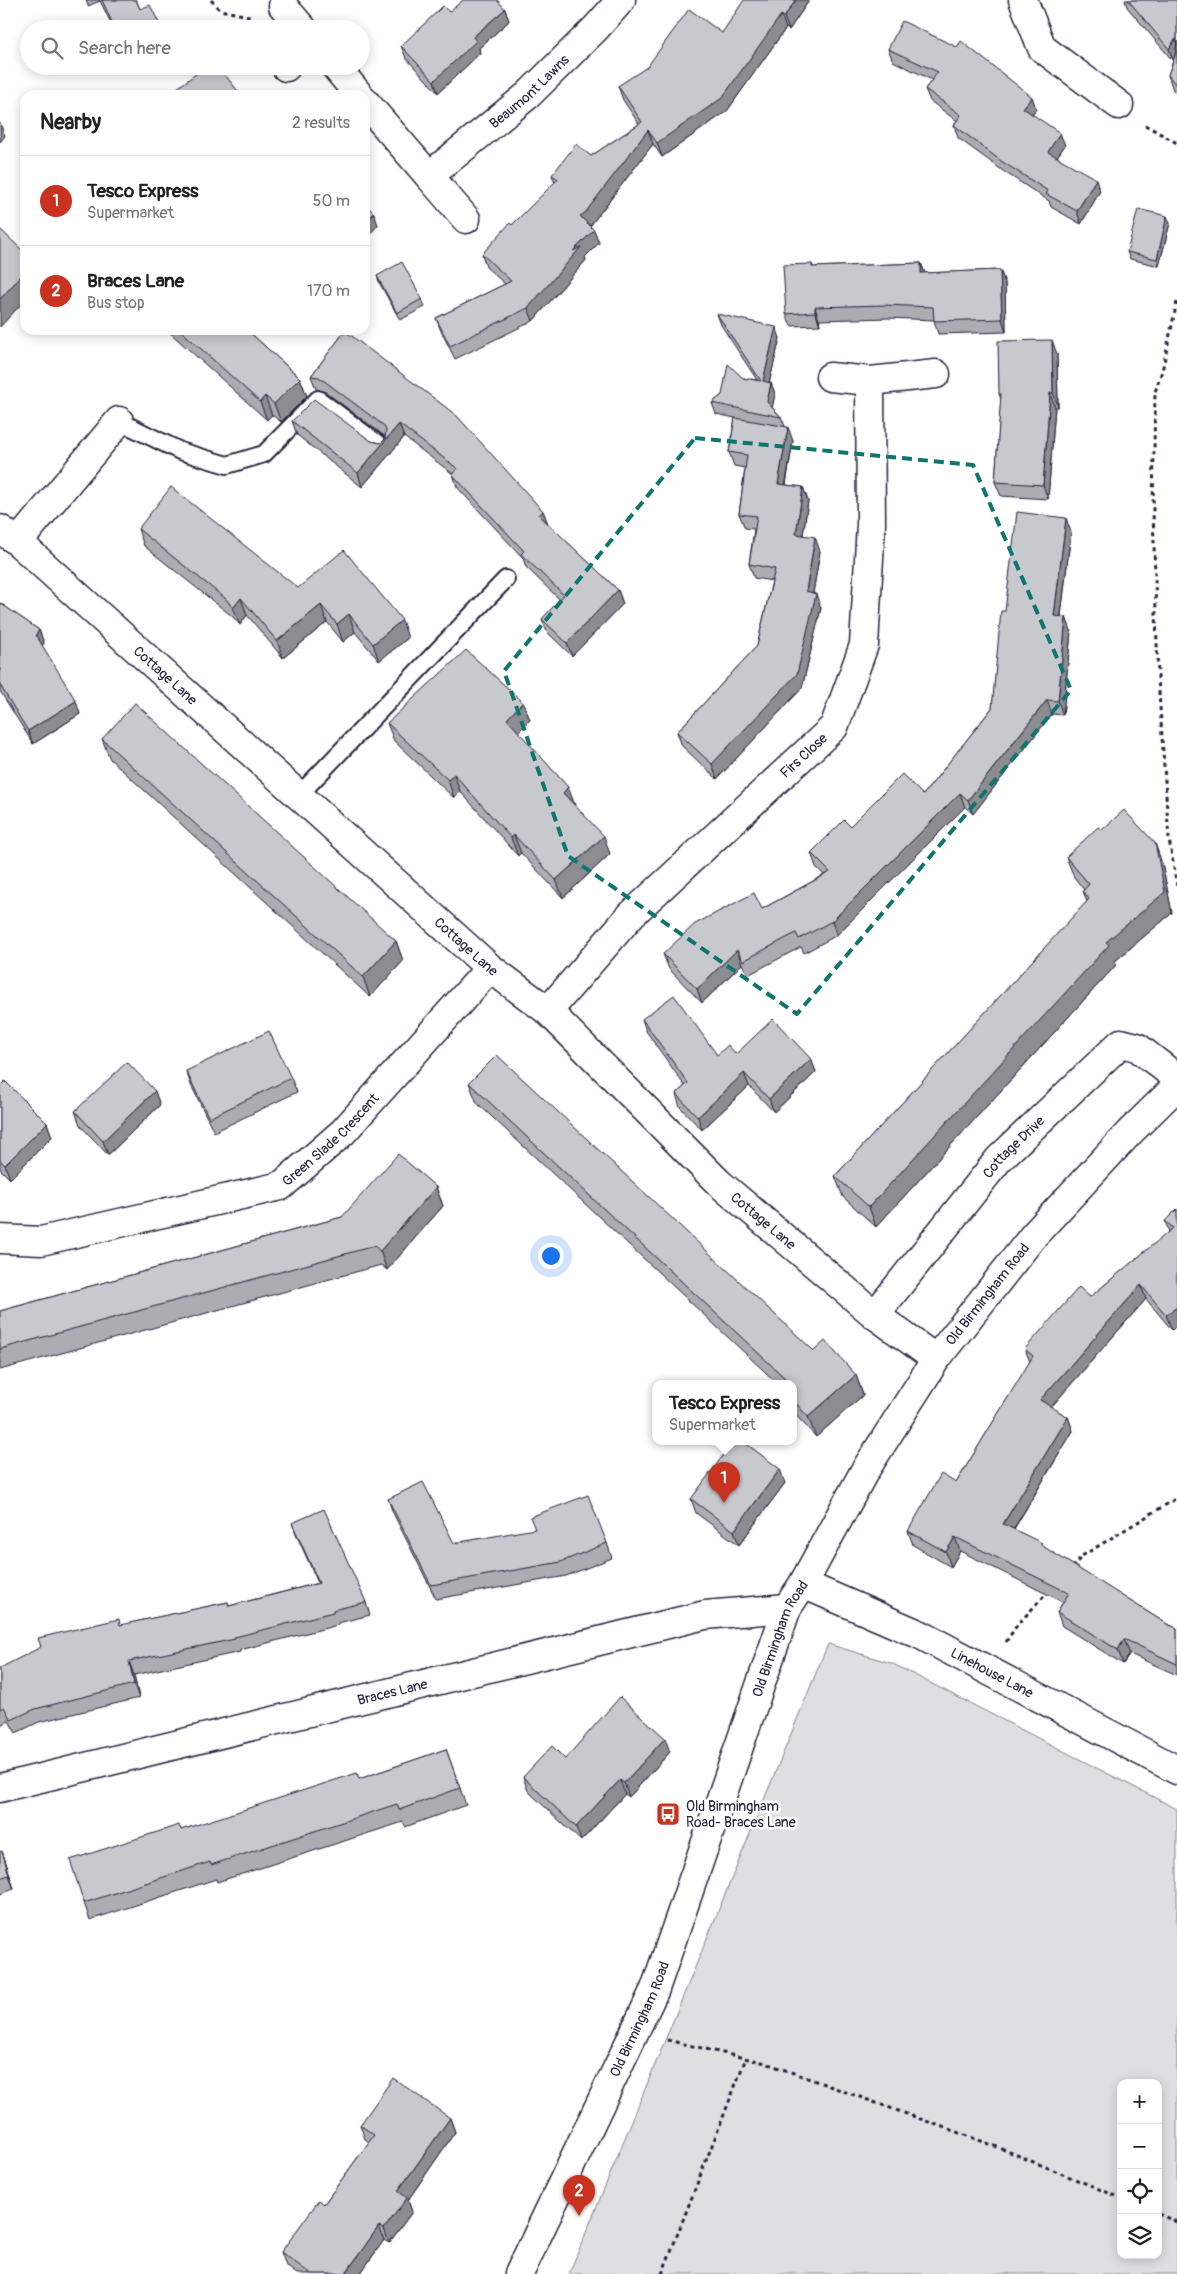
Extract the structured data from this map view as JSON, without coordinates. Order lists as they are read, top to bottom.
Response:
{
  "streets": {
    "street": [
      "Beaumont Lawns",
      "Cottage Lane",
      "Firs Close",
      "Green Slade Crescent",
      "Cottage Drive",
      "Old Birmingham Road",
      "Linehouse Lane",
      "Braces Lane"
    ]
  },
  "crossings": [
    ["Cottage Lane", "Firs Close"],
    ["Cottage Lane", "Green Slade Crescent"],
    ["Cottage Lane", "Cottage Drive"],
    ["Cottage Lane", "Old Birmingham Road"],
    ["Old Birmingham Road", "Linehouse Lane"],
    ["Old Birmingham Road", "Braces Lane"]
  ],
  "places": {
    "bus stop": ["Old Birmingham Road- Braces Lane"]
  },
  "page": {
    "search": "Search here",
    "heading": ["Nearby", "2 results"],
    "list": [
      {
        "mark": "1",
        "name": "Tesco Express",
        "note": "Supermarket",
        "value": "50 m"
      },
      {
        "mark": "2",
        "name": "Braces Lane",
        "note": "Bus stop",
        "value": "170 m"
      }
    ],
    "popup": ["Tesco Express", "Supermarket"],
    "pins": ["1", "2"],
    "map_buttons": ["+", "−"]
  }
}
